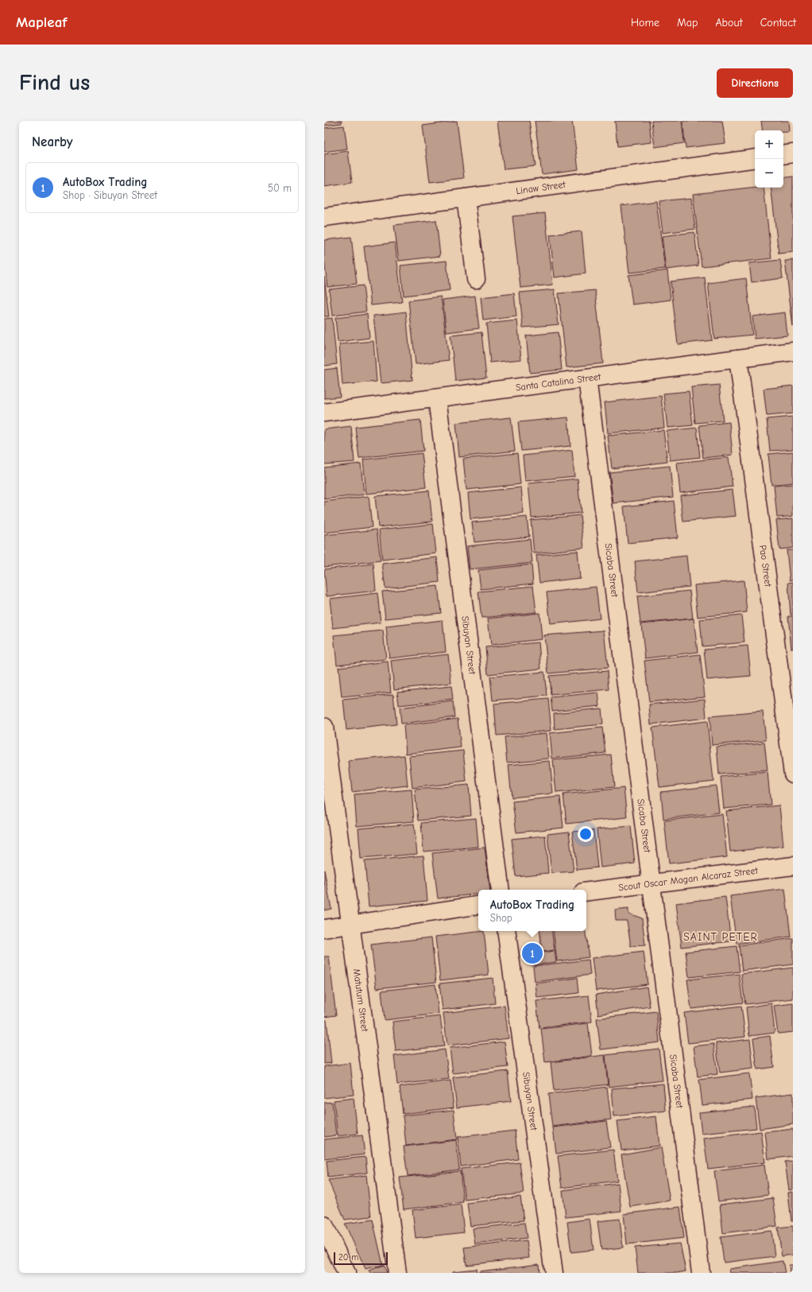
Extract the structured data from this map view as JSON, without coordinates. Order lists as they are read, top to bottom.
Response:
{
  "streets": {
    "street": [
      "Linaw Street",
      "Santa Catalina Street",
      "Pao Street",
      "Sicaba Street",
      "Sibuyan Street",
      "Scout Oscar Magan Alcaraz Street",
      "Matutum Street"
    ]
  },
  "crossings": [
    ["Santa Catalina Street", "Pao Street"],
    ["Santa Catalina Street", "Sicaba Street"],
    ["Santa Catalina Street", "Sibuyan Street"],
    ["Sicaba Street", "Scout Oscar Magan Alcaraz Street"]
  ],
  "districts": ["SAINT PETER"],
  "scale_bar": "20 m",
  "page": {
    "header": "Mapleaf",
    "nav": [
      "Home",
      "Map",
      "About",
      "Contact"
    ],
    "buttons": "Directions",
    "title": "Find us",
    "heading": "Nearby",
    "map_buttons": ["+", "−"],
    "list": [
      {
        "mark": "1",
        "name": "AutoBox Trading",
        "note": "Shop · Sibuyan Street",
        "value": "50 m"
      }
    ],
    "popup": ["AutoBox Trading", "Shop"],
    "pins": "1",
    "scale": "20 m"
  }
}
